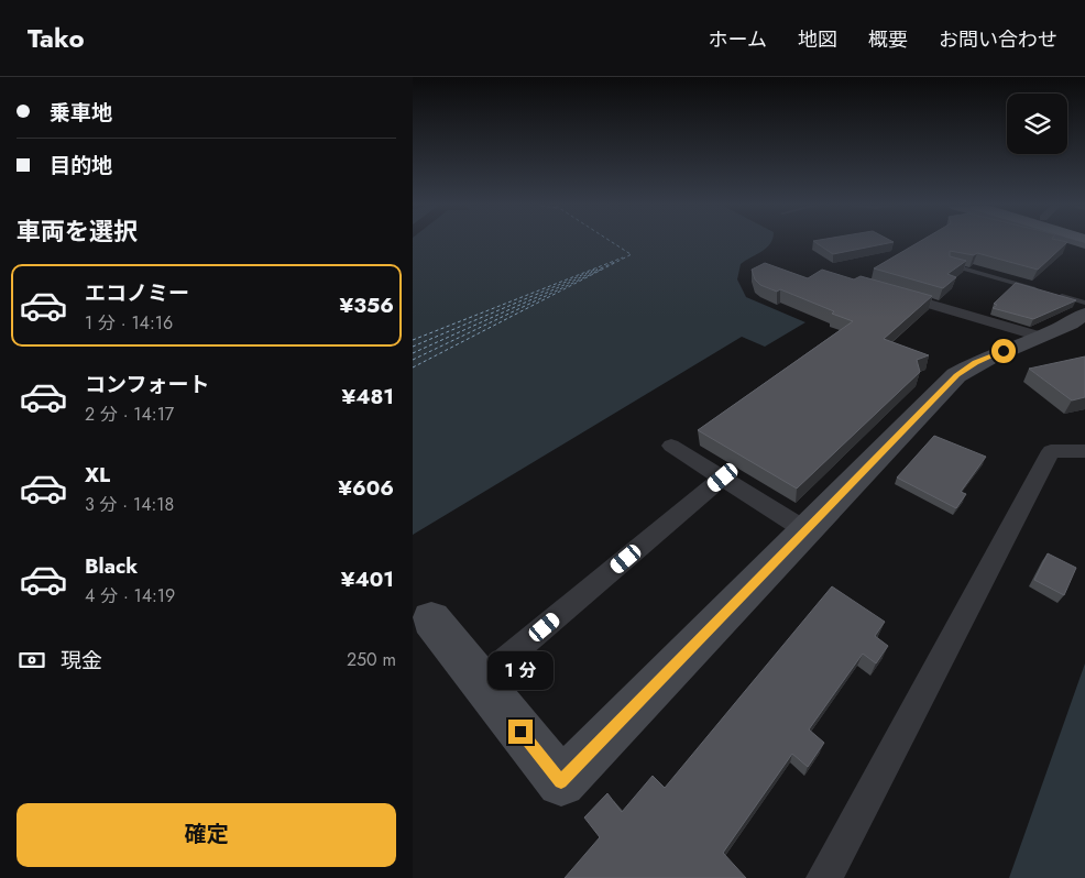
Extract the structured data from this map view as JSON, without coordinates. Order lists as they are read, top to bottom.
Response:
{
  "page": {
    "header": "Tako",
    "nav": [
      "ホーム",
      "地図",
      "概要",
      "お問い合わせ"
    ],
    "banner": ["乗車地", "目的地"],
    "heading": "車両を選択",
    "list": [
      {
        "name": "エコノミー",
        "note": "1 分 · 14:16",
        "value": "¥356"
      },
      {
        "name": "コンフォート",
        "note": "2 分 · 14:17",
        "value": "¥481"
      },
      {
        "name": "XL",
        "note": "3 分 · 14:18",
        "value": "¥606"
      },
      {
        "name": "Black",
        "note": "4 分 · 14:19",
        "value": "¥401"
      }
    ],
    "pay": ["現金", "250 m"],
    "bubble": "1 分",
    "buttons": "確定"
  }
}
